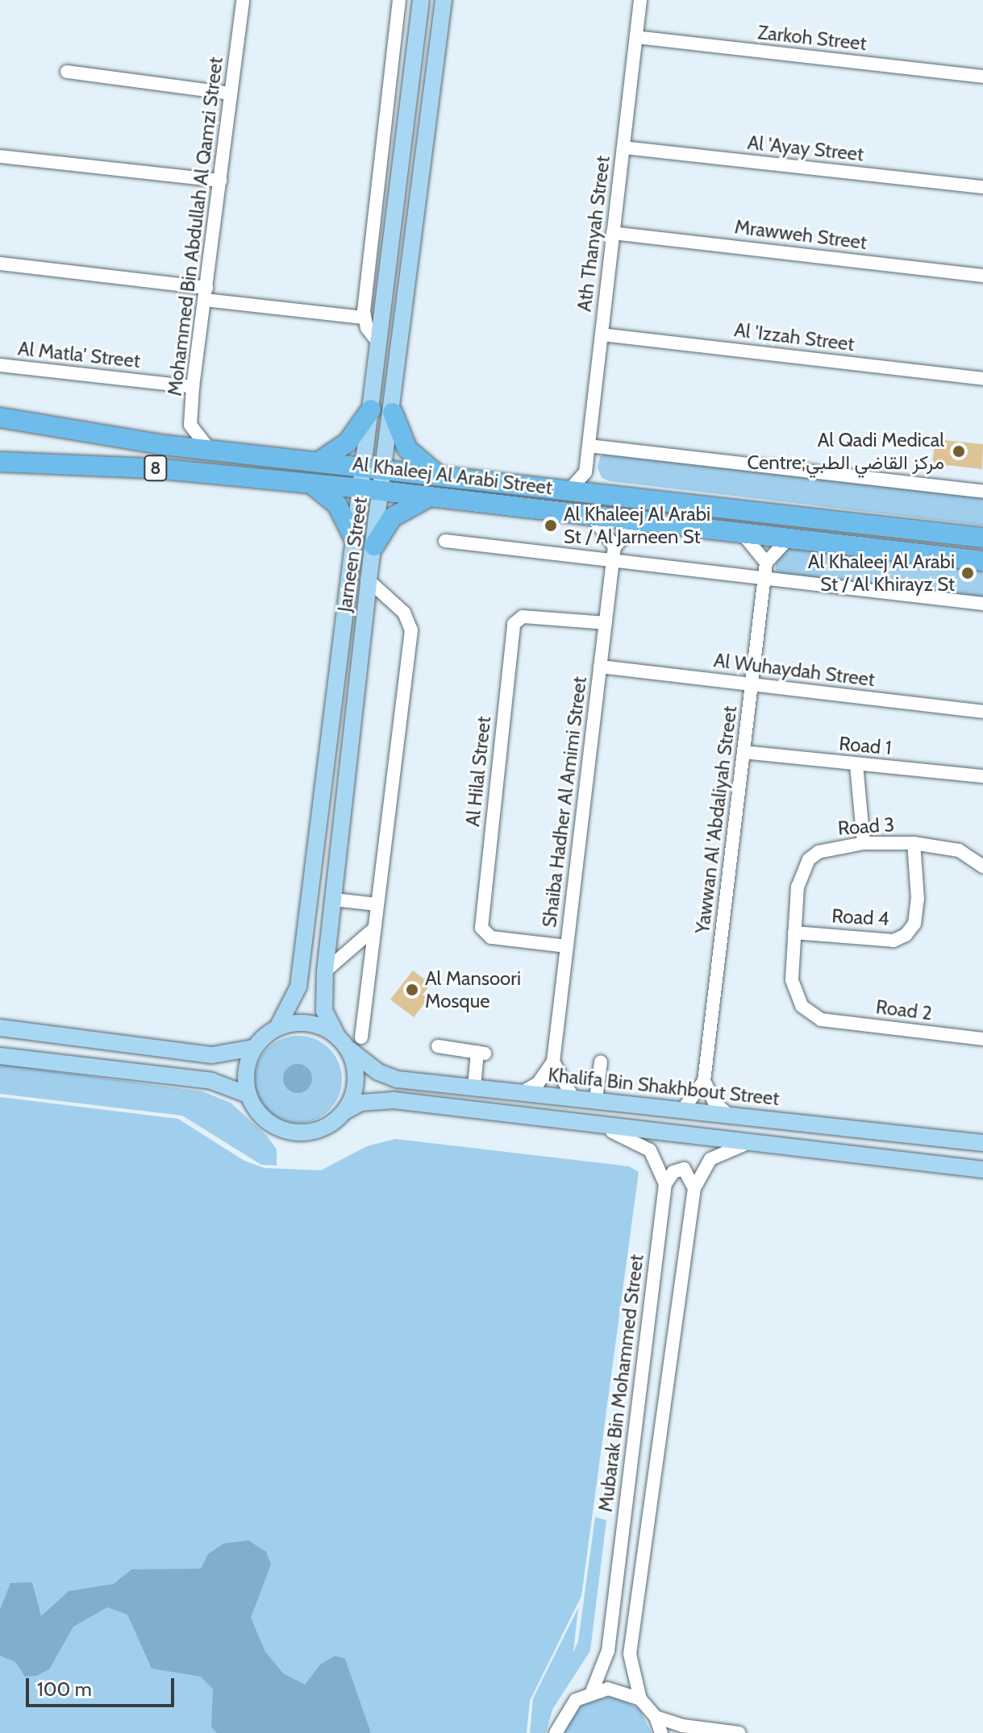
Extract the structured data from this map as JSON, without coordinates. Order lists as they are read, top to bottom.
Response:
{
  "streets": {
    "highway": ["8", "Al Khaleej Al Arabi Street"],
    "main road": ["Jarneen Street", "Khalifa Bin Shakhbout Street"],
    "street": [
      "Zarkoh Street",
      "Al 'Ayay Street",
      "Mohammed Bin Abdullah Al Qamzi Street",
      "Ath Thanyah Street",
      "Mrawweh Street",
      "Al 'Izzah Street",
      "Al Matla' Street",
      "Al Wuhaydah Street",
      "Road 1",
      "Al Hilal Street",
      "Shaiba Hadher Al Amimi Street",
      "Yawwan Al 'Abdaliyah Street",
      "Road 3",
      "Road 4",
      "Road 2",
      "Mubarak Bin Mohammed Street"
    ]
  },
  "crossings": [
    ["Zarkoh Street", "Ath Thanyah Street"],
    ["Al 'Ayay Street", "Ath Thanyah Street"],
    ["Mohammed Bin Abdullah Al Qamzi Street", "Al Matla' Street"],
    ["Mohammed Bin Abdullah Al Qamzi Street", "Al Khaleej Al Arabi Street"],
    ["Mohammed Bin Abdullah Al Qamzi Street", "Jarneen Street"],
    ["Ath Thanyah Street", "Mrawweh Street"],
    ["Ath Thanyah Street", "Al 'Izzah Street"],
    ["Al Matla' Street", "Al Khaleej Al Arabi Street"],
    ["Al Matla' Street", "Jarneen Street"],
    ["Al Khaleej Al Arabi Street", "Jarneen Street"],
    ["Jarneen Street", "Khalifa Bin Shakhbout Street"],
    ["Al Wuhaydah Street", "Shaiba Hadher Al Amimi Street"],
    ["Al Wuhaydah Street", "Yawwan Al 'Abdaliyah Street"],
    ["Road 1", "Yawwan Al 'Abdaliyah Street"],
    ["Al Hilal Street", "Shaiba Hadher Al Amimi Street"],
    ["Yawwan Al 'Abdaliyah Street", "Khalifa Bin Shakhbout Street"],
    ["Road 3", "Road 4"],
    ["Road 3", "Road 2"]
  ],
  "places": [
    "Al Qadi Medical Centre;مركز القاضي الطبي",
    "Al Khaleej Al Arabi St / Al Jarneen St",
    "Al Khaleej Al Arabi St / Al Khirayz St",
    "Al Mansoori Mosque"
  ],
  "scale_bar": "100 m"
}
